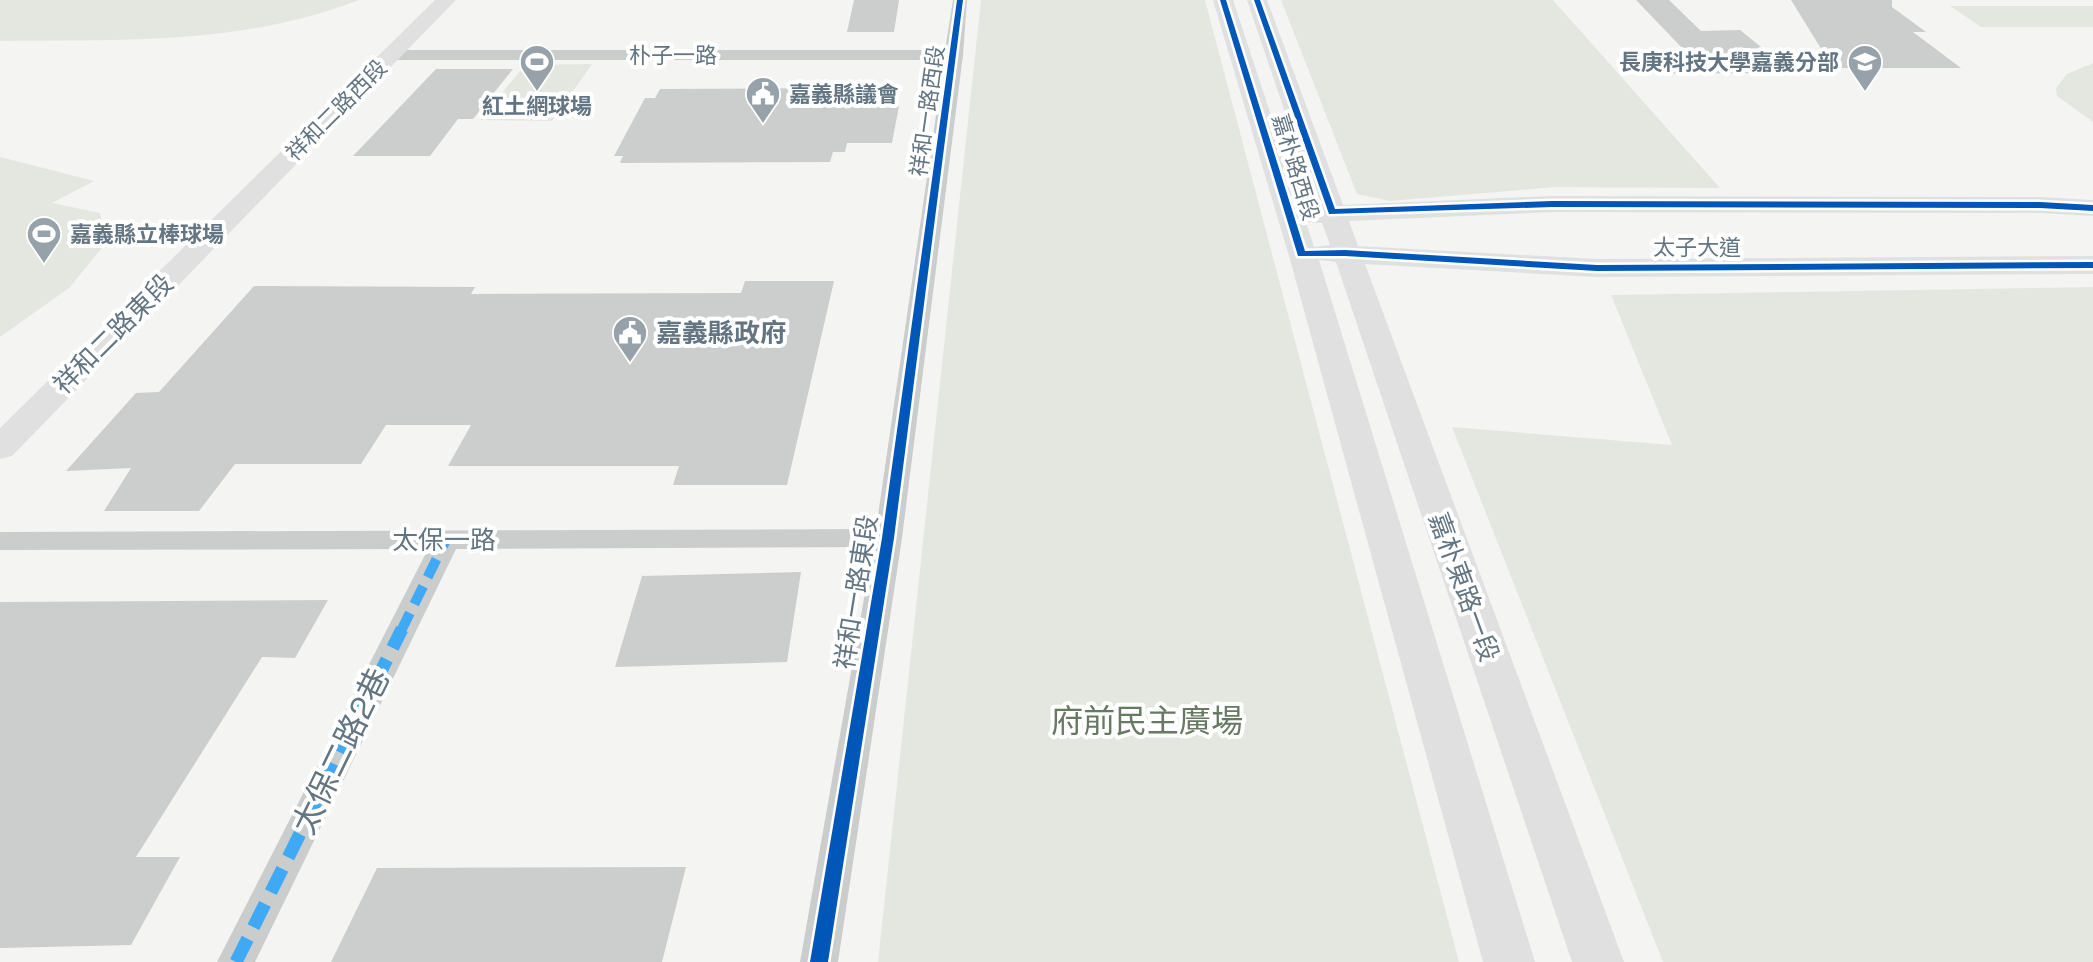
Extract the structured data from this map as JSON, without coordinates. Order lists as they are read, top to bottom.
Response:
{
  "streets": {
    "main road": [
      "祥和二路西段",
      "嘉朴路西段",
      "太子大道",
      "祥和二路東段",
      "嘉朴東路一段"
    ],
    "street": [
      "朴子一路",
      "祥和一路西段",
      "太保一路",
      "祥和一路東段",
      "太保二路2巷"
    ]
  },
  "crossings": [
    ["朴子一路", "祥和二路西段"],
    ["朴子一路", "祥和一路西段"],
    ["祥和二路西段", "祥和二路東段"],
    ["祥和一路西段", "祥和一路東段"],
    ["嘉朴路西段", "太子大道"],
    ["嘉朴路西段", "嘉朴東路一段"],
    ["太子大道", "嘉朴東路一段"],
    ["太保一路", "祥和一路東段"],
    ["太保一路", "太保二路2巷"]
  ],
  "parks": ["府前民主廣場"],
  "places": {
    "sports": ["紅土網球場", "嘉義縣立棒球場"],
    "school or university": ["長庚科技大學嘉義分部"],
    "public building": ["嘉義縣議會", "嘉義縣政府"]
  }
}
